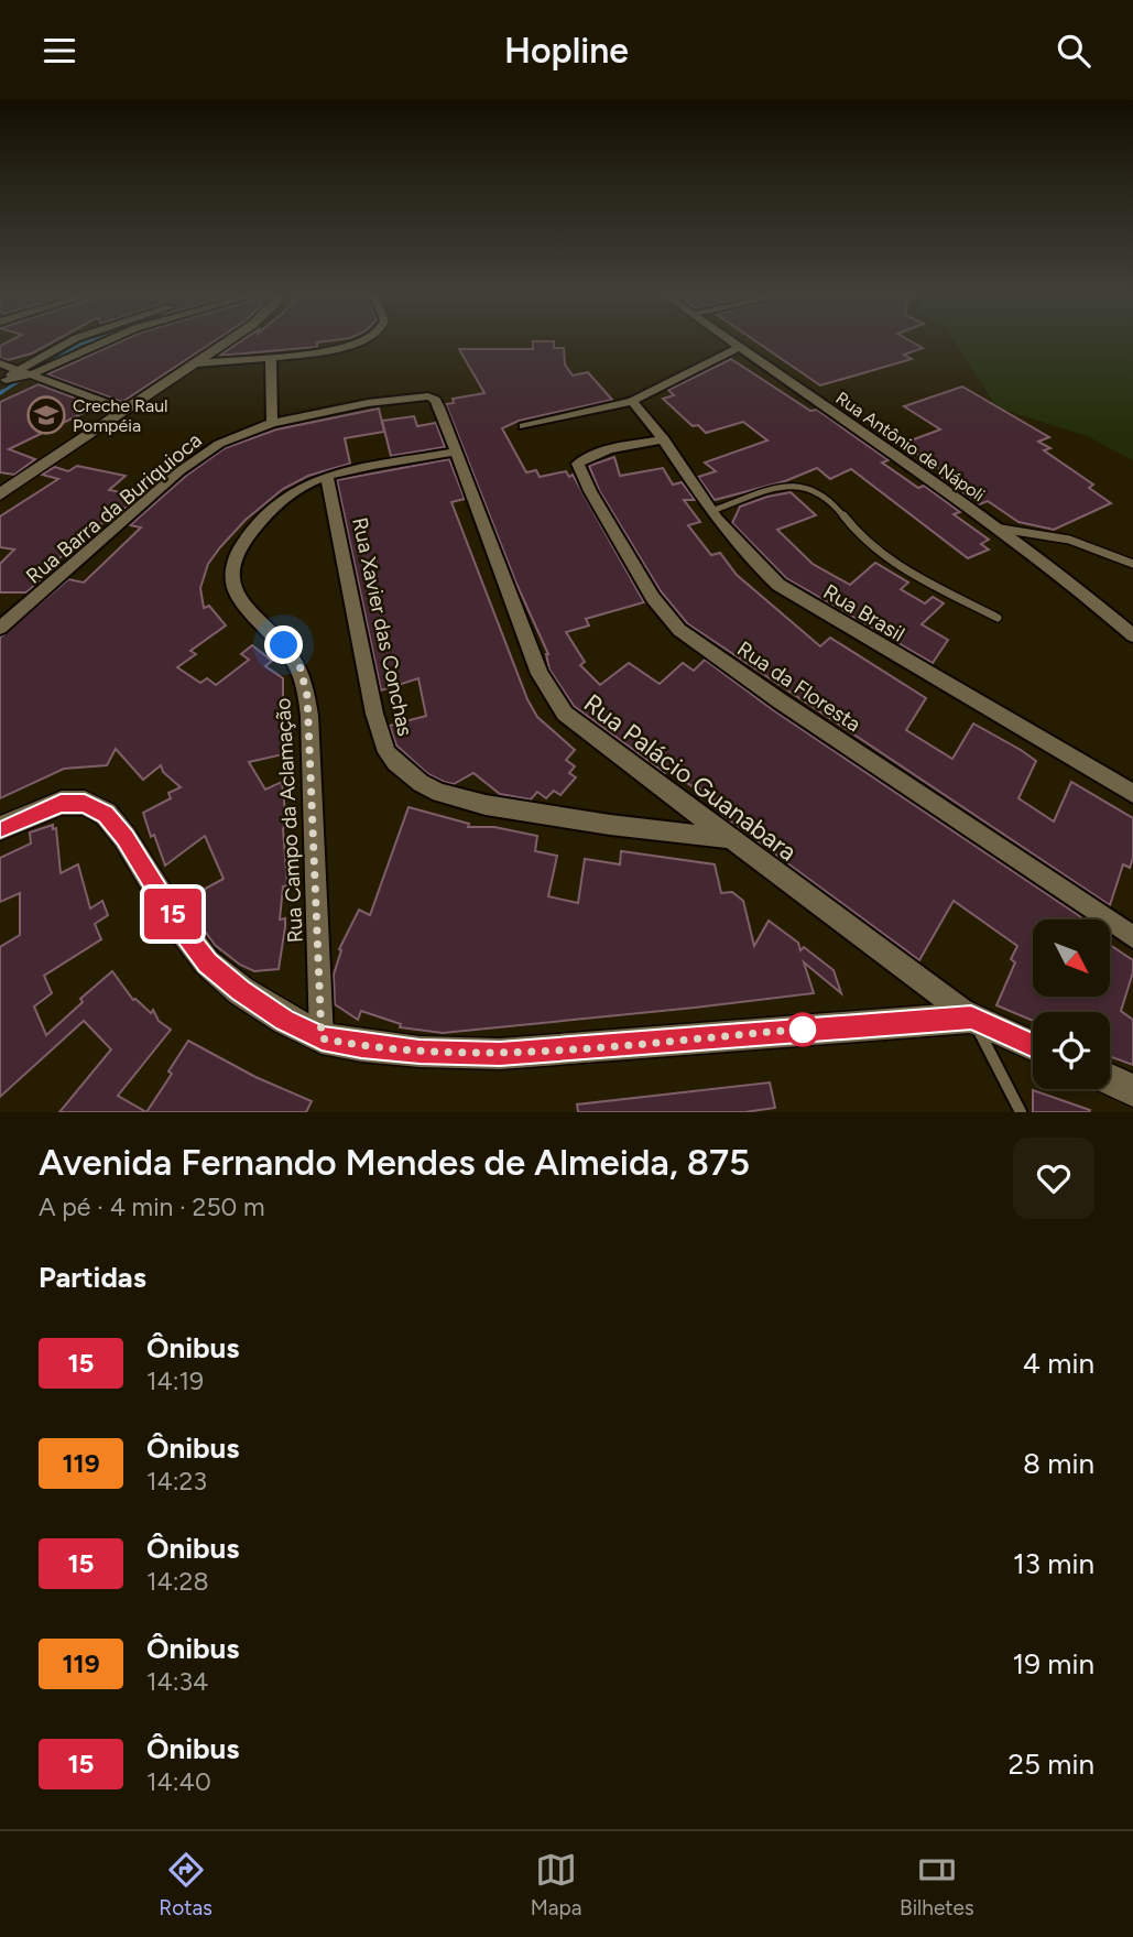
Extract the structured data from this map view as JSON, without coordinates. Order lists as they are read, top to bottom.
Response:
{
  "streets": {
    "street": [
      "Rua Antônio de Nápoli",
      "Rua Barra da Buriquioca",
      "Rua Brasil",
      "Rua Xavier das Conchas",
      "Rua da Floresta",
      "Rua Palácio Guanabara",
      "Rua Campo da Aclamação"
    ]
  },
  "crossings": [
    ["Rua Barra da Buriquioca", "Rua Palácio Guanabara"],
    ["Rua Brasil", "Rua da Floresta"],
    ["Rua Xavier das Conchas", "Rua Palácio Guanabara"],
    ["Rua Xavier das Conchas", "Rua Campo da Aclamação"],
    ["Rua Palácio Guanabara", "Rua Campo da Aclamação"]
  ],
  "places": {
    "school or university": ["Creche Raul Pompéia"]
  },
  "lines": ["bus line 15"],
  "north": "bottom right",
  "page": {
    "header": "Hopline",
    "on_map": "15",
    "heading": [
      ["Avenida Fernando Mendes de Almeida, 875", "A pé · 4 min · 250 m"],
      "Partidas"
    ],
    "list": [
      {
        "mark": "15",
        "name": "Ônibus",
        "note": "14:19",
        "value": "4 min"
      },
      {
        "mark": "119",
        "name": "Ônibus",
        "note": "14:23",
        "value": "8 min"
      },
      {
        "mark": "15",
        "name": "Ônibus",
        "note": "14:28",
        "value": "13 min"
      },
      {
        "mark": "119",
        "name": "Ônibus",
        "note": "14:34",
        "value": "19 min"
      },
      {
        "mark": "15",
        "name": "Ônibus",
        "note": "14:40",
        "value": "25 min"
      }
    ],
    "tabs": ["Rotas", "Mapa", "Bilhetes"]
  }
}
